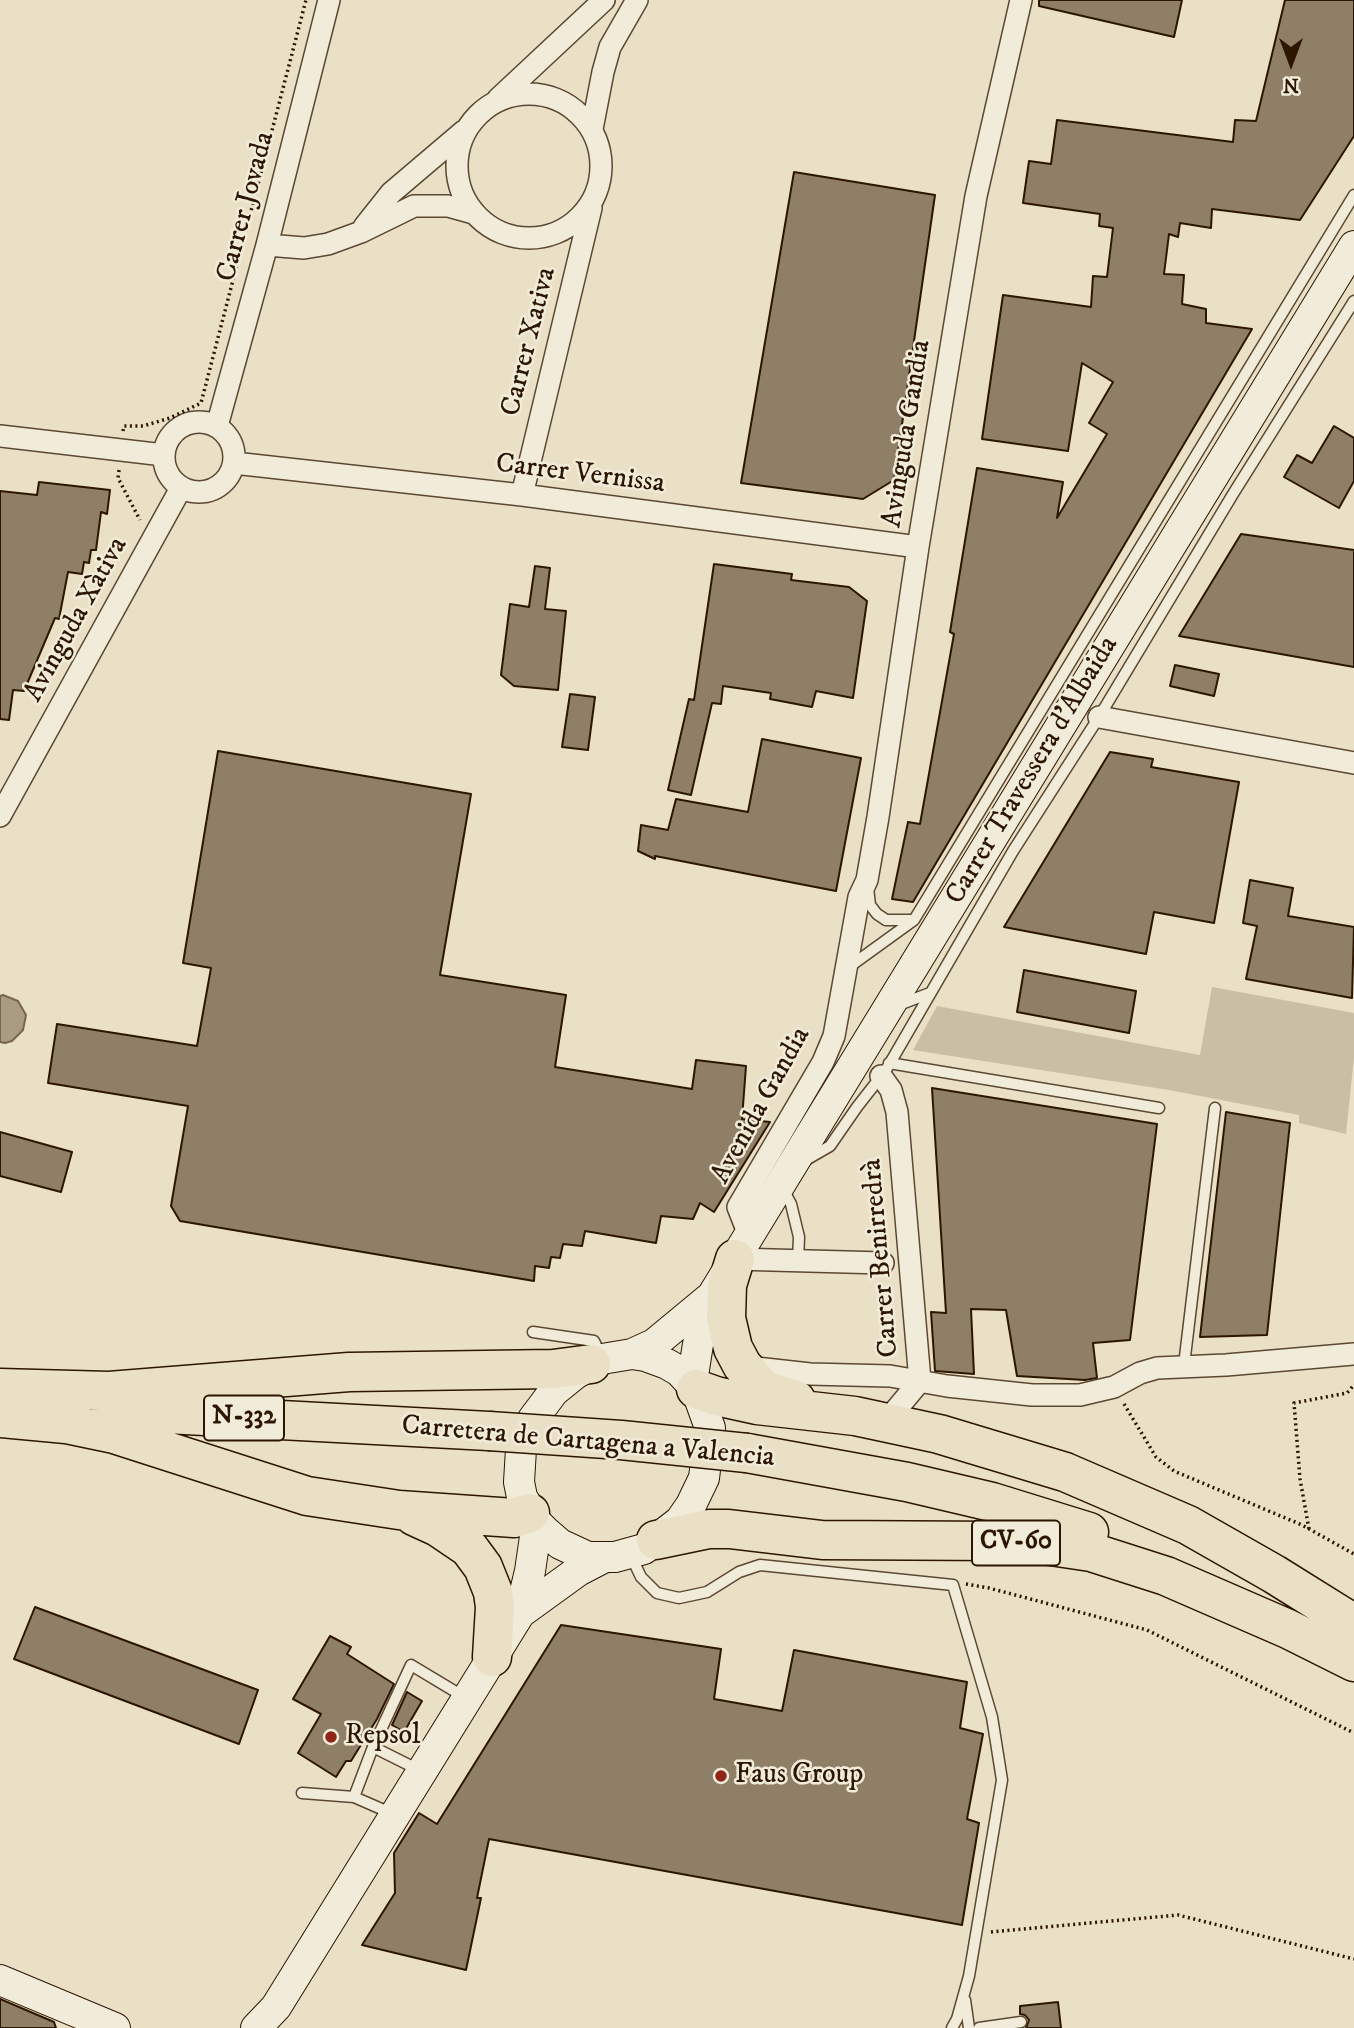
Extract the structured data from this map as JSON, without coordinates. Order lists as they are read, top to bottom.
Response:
{
  "streets": {
    "highway": ["N-332", "Carretera de Cartagena a Valencia", "CV-60"],
    "main road": ["Carrer Travessera d'Albaida"],
    "street": [
      "Carrer Jovada",
      "Carrer Xativa",
      "Avinguda Gandia",
      "Carrer Vernissa",
      "Avinguda Xàtiva",
      "Avenida Gandia",
      "Carrer Benirredrà"
    ]
  },
  "crossings": [
    ["Carrer Jovada", "Carrer Vernissa"],
    ["Carrer Jovada", "Avinguda Xàtiva"],
    ["Carrer Xativa", "Carrer Vernissa"],
    ["Avinguda Gandia", "Carrer Vernissa"],
    ["Avinguda Gandia", "Avenida Gandia"],
    ["Carrer Vernissa", "Avinguda Xàtiva"],
    ["Carrer Travessera d'Albaida", "Avenida Gandia"],
    ["Carrer Travessera d'Albaida", "CV-60"]
  ],
  "places": ["Repsol", "Faus Group"],
  "north": "bottom"
}
